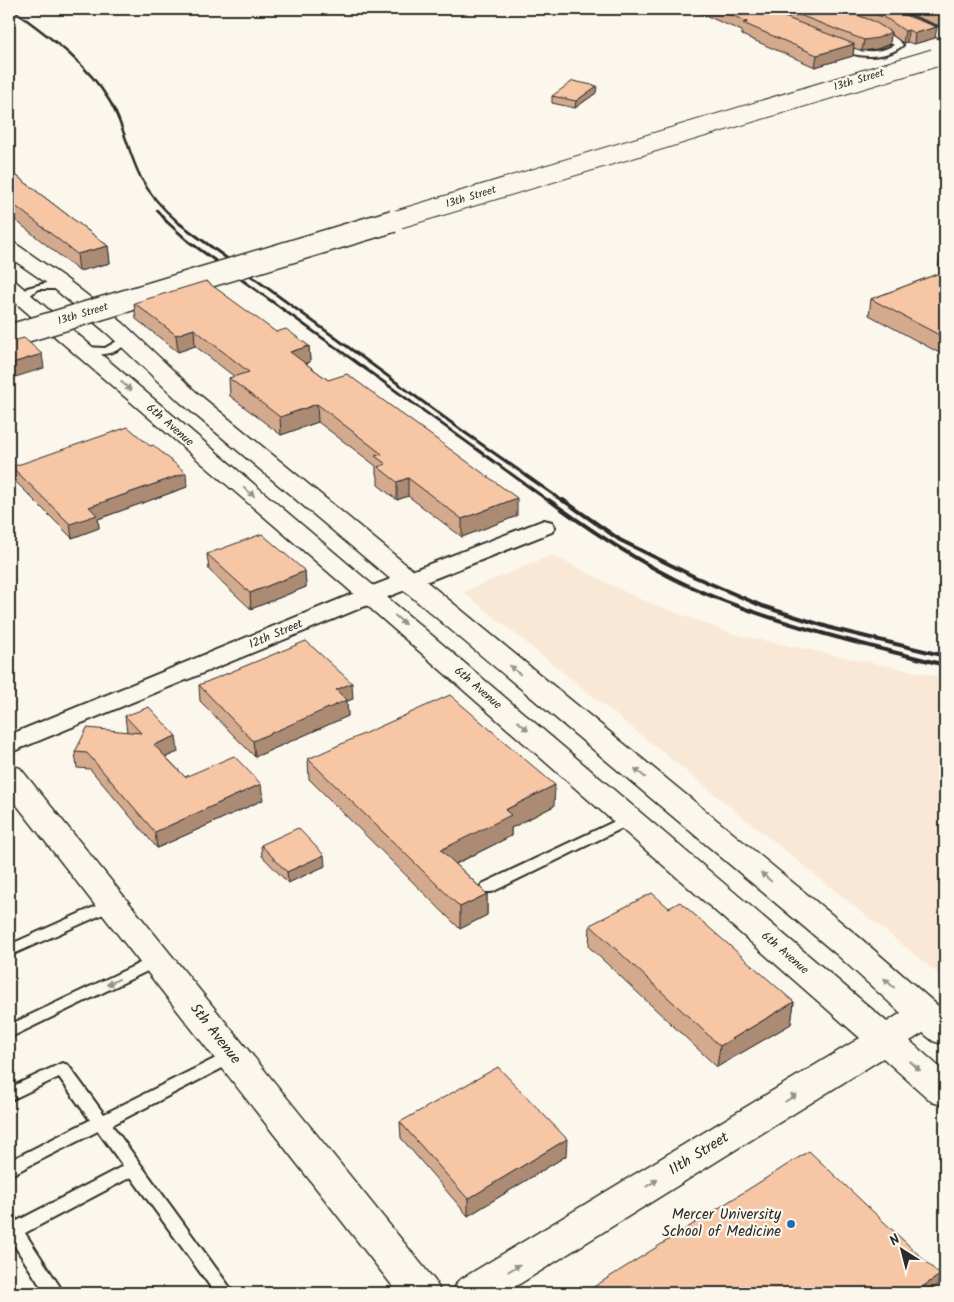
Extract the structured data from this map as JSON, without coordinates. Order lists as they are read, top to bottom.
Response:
{
  "streets": {
    "street": [
      "13th Street",
      "6th Avenue",
      "12th Street",
      "5th Avenue",
      "11th Street"
    ]
  },
  "crossings": [
    ["6th Avenue", "12th Street"],
    ["6th Avenue", "11th Street"]
  ],
  "one_way": ["11th Street"],
  "places": ["Mercer University School of Medicine"],
  "north": "top left"
}
